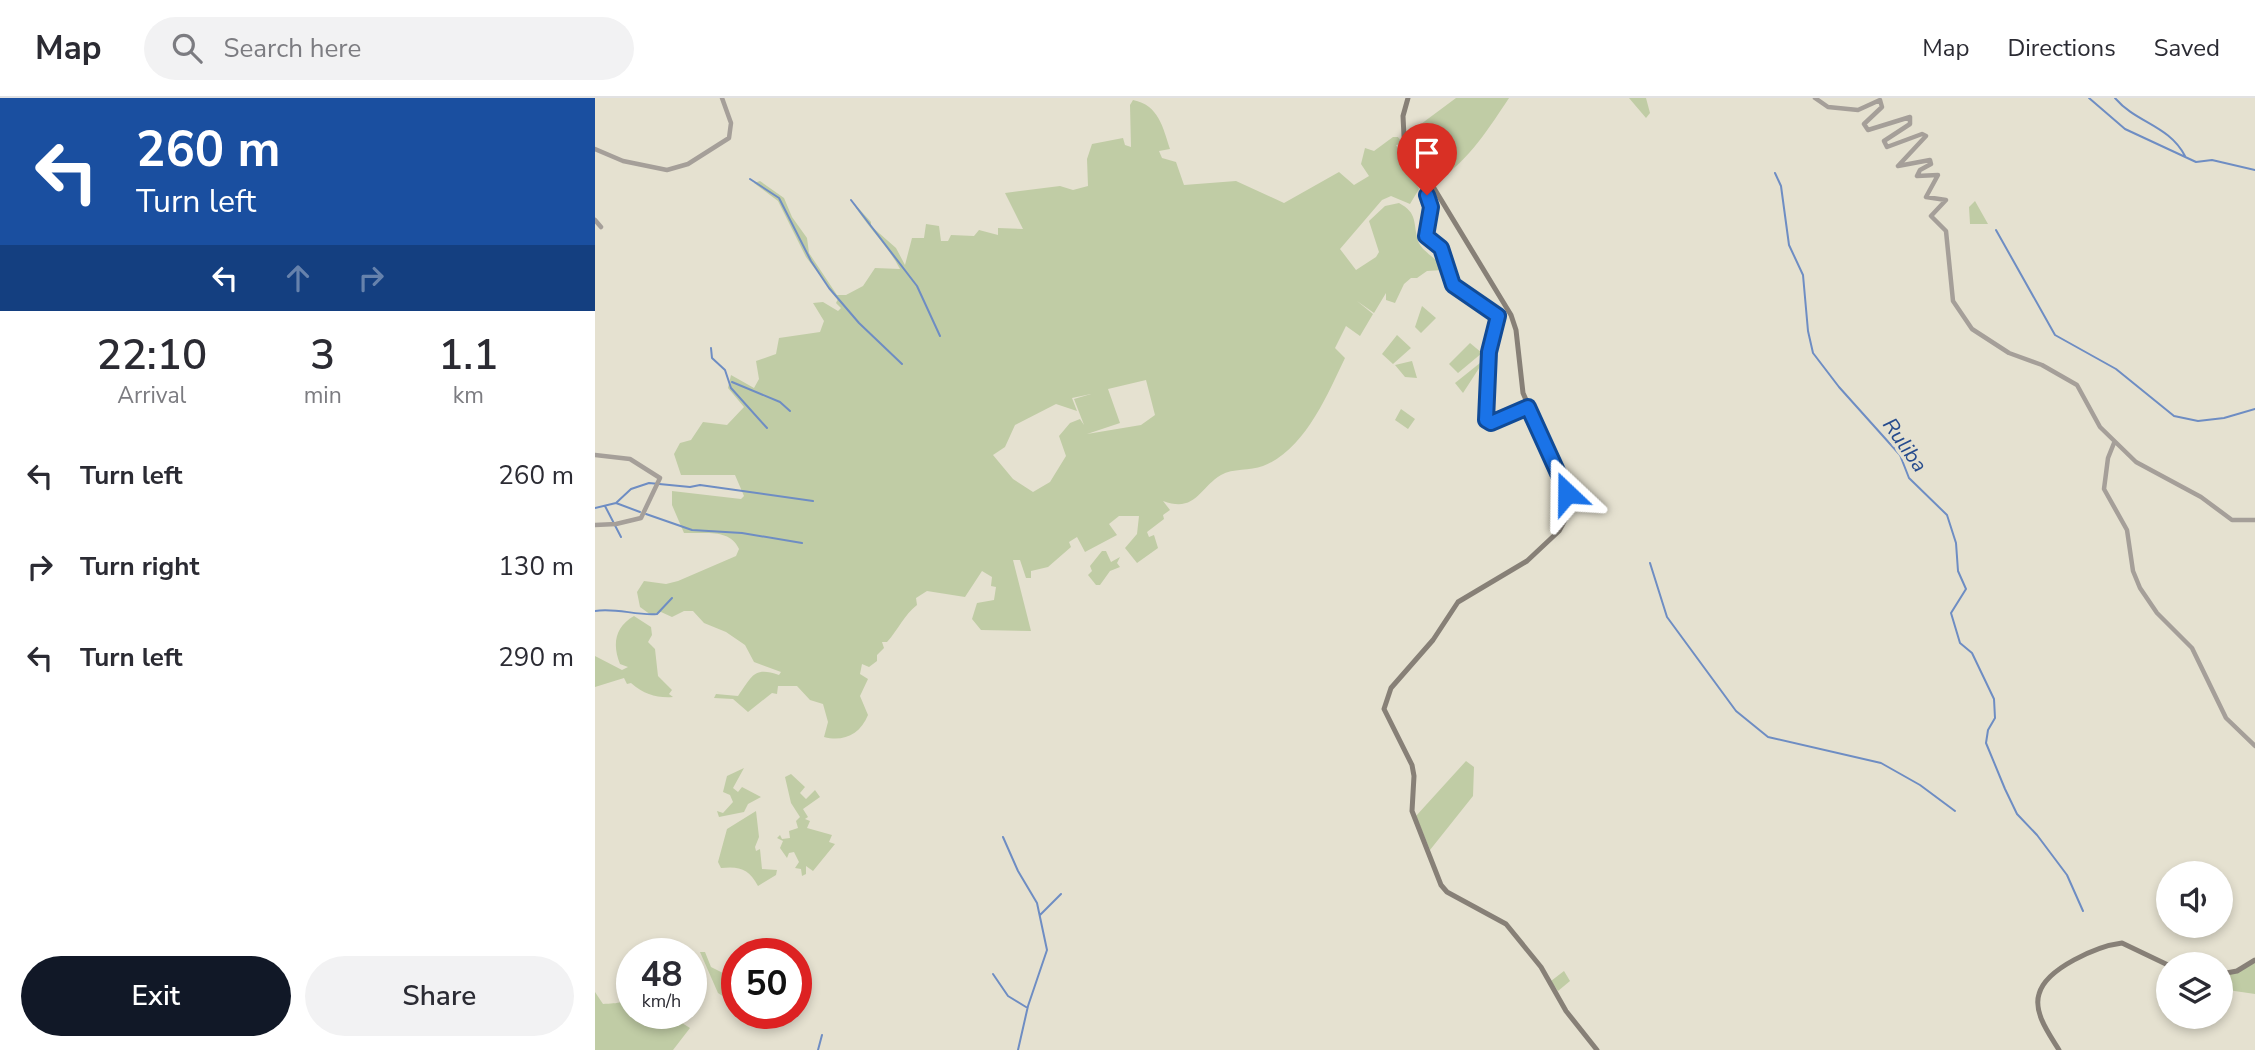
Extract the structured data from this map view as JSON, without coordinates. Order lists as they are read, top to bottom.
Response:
{
  "water": ["Ruliba"],
  "page": {
    "header": "Map",
    "search": "Search here",
    "nav": ["Map", "Directions", "Saved"],
    "turn": ["260 m", "Turn left"],
    "eta": [
      "22:10",
      "Arrival",
      "3",
      "min",
      "1.1",
      "km"
    ],
    "list": [
      {
        "name": "Turn left",
        "value": "260 m"
      },
      {
        "name": "Turn right",
        "value": "130 m"
      },
      {
        "name": "Turn left",
        "value": "290 m"
      }
    ],
    "speed": "48 km/h",
    "limit": "50",
    "buttons": ["Exit", "Share"]
  }
}
